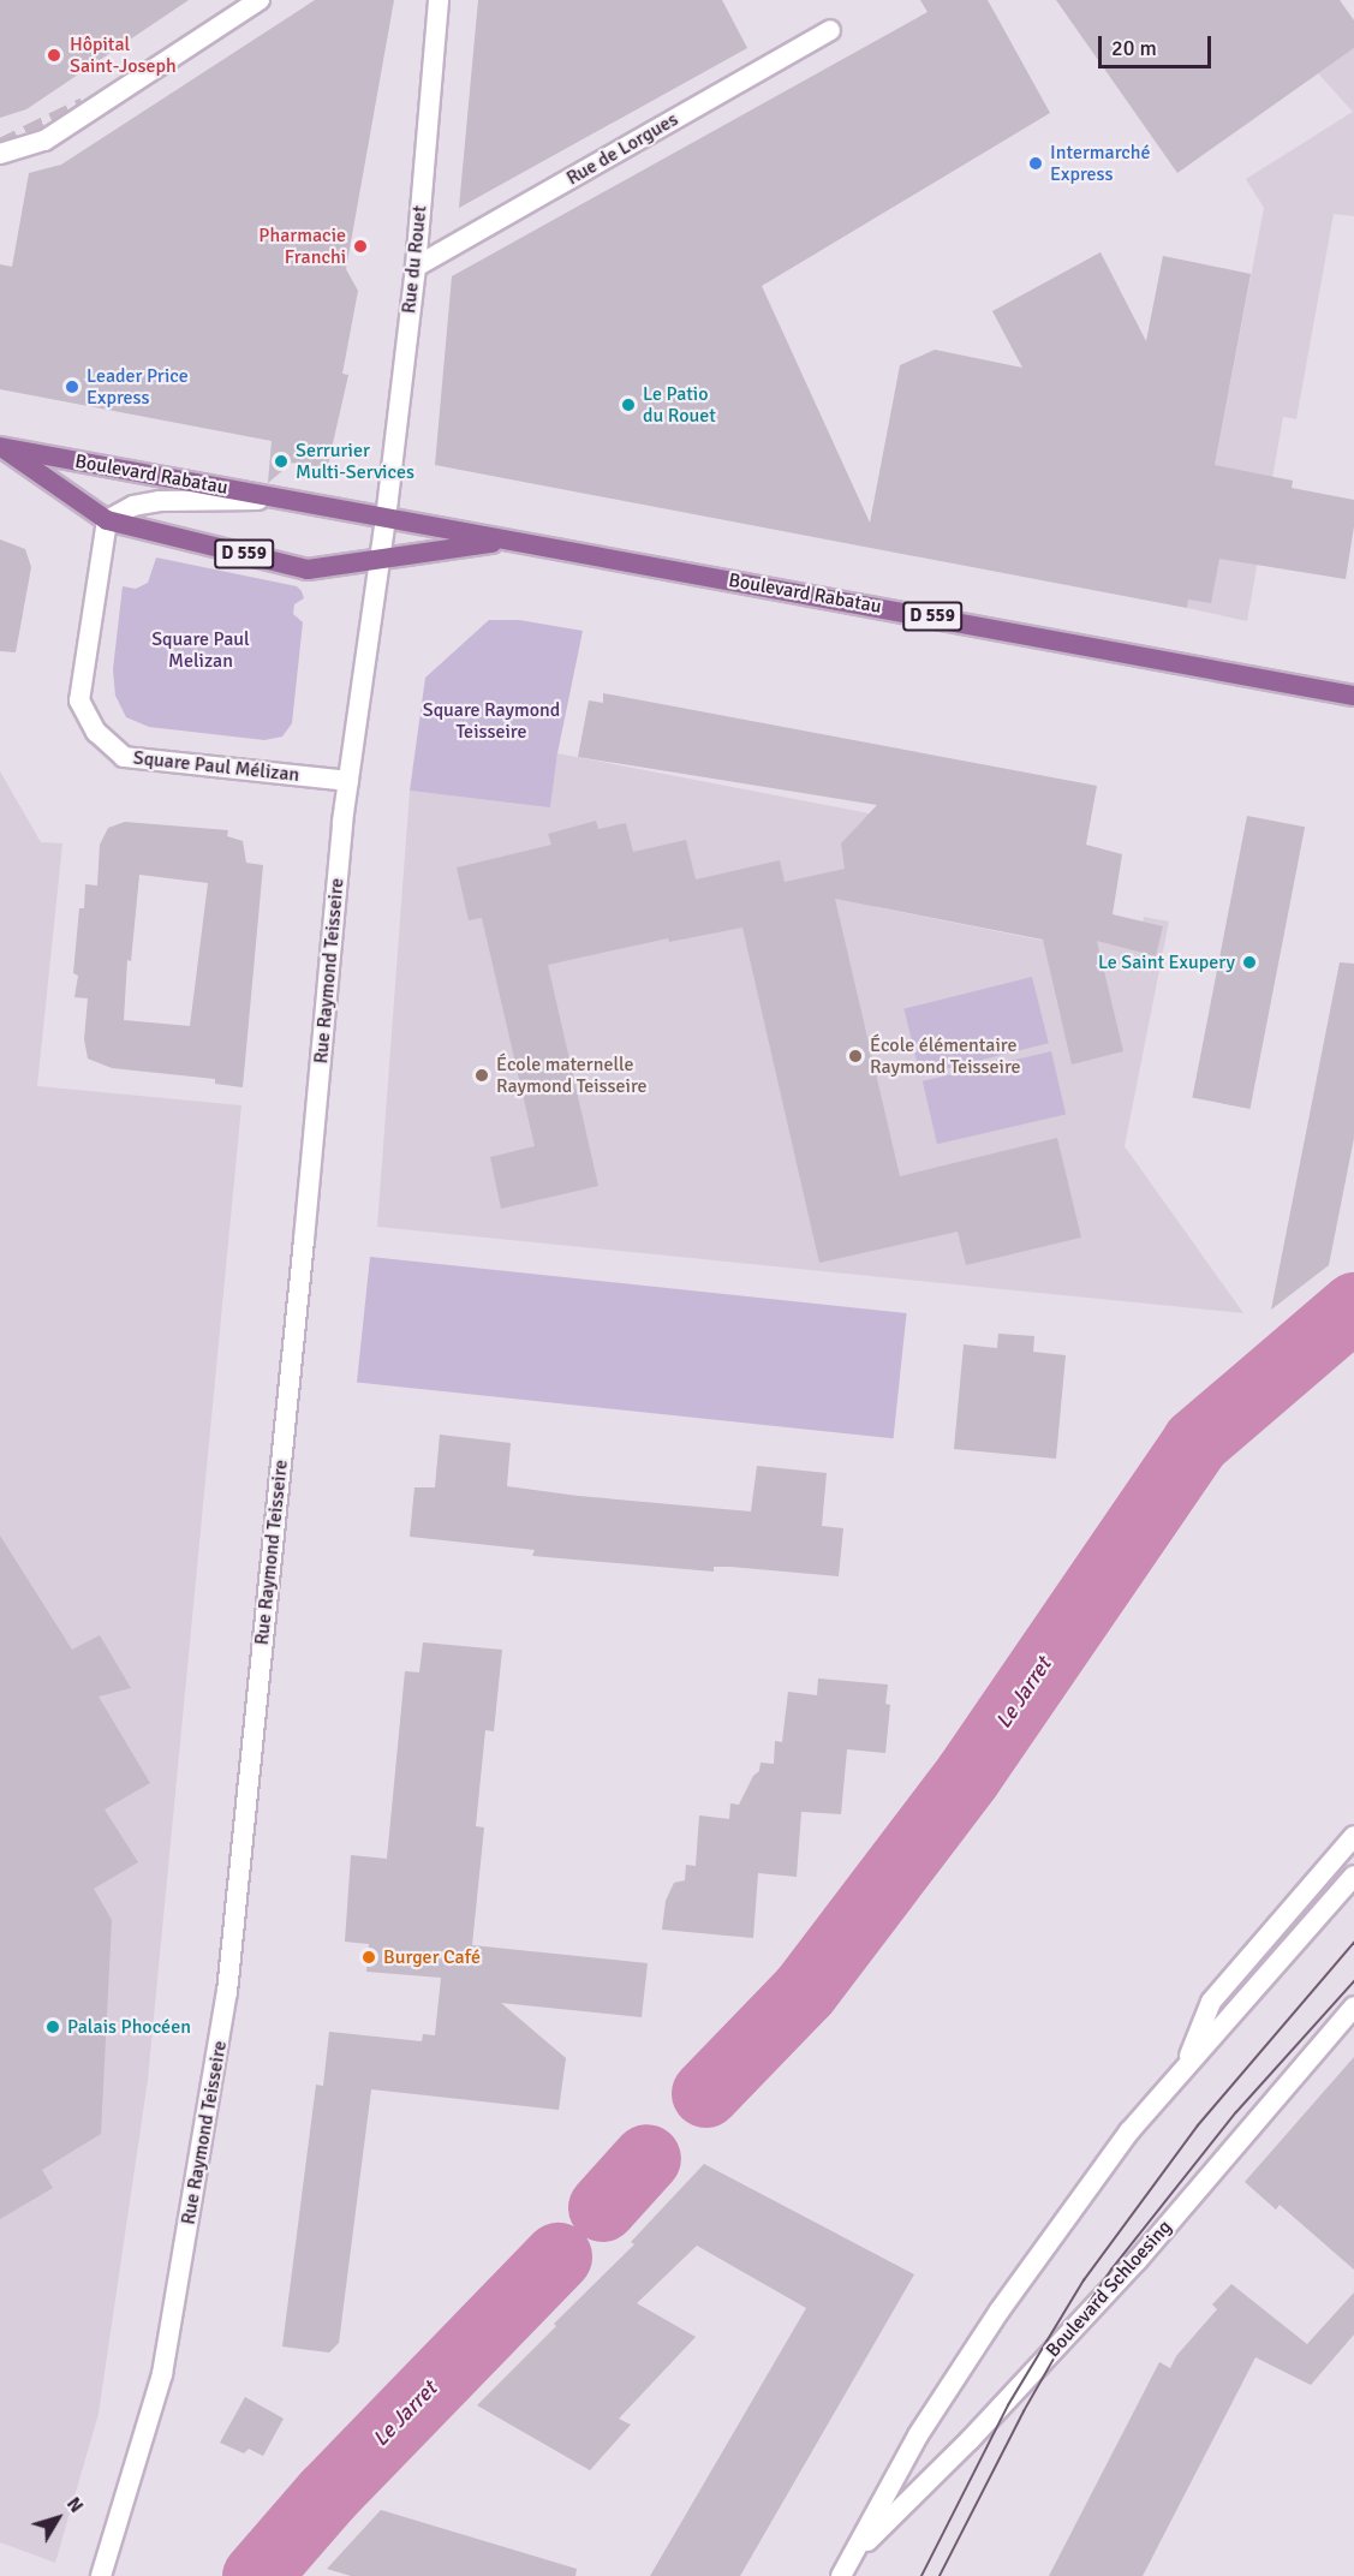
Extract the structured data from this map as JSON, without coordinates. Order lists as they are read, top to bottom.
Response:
{
  "streets": {
    "main road": ["Boulevard Rabatau", "D 559"],
    "street": [
      "Rue de Lorgues",
      "Rue du Rouet",
      "Square Paul Mélizan",
      "Rue Raymond Teisseire",
      "Boulevard Schloesing"
    ]
  },
  "crossings": [
    ["Rue de Lorgues", "Rue du Rouet"],
    ["Rue du Rouet", "Boulevard Rabatau"],
    ["Rue du Rouet", "Rue Raymond Teisseire"],
    ["Boulevard Rabatau", "Square Paul Mélizan"],
    ["Boulevard Rabatau", "Rue Raymond Teisseire"],
    ["Square Paul Mélizan", "Rue Raymond Teisseire"]
  ],
  "water": ["Le Jarret"],
  "parks": ["Square Paul Melizan", "Square Raymond Teisseire"],
  "places": [
    "Hôpital Saint-Joseph",
    "Intermarché Express",
    "Pharmacie Franchi",
    "Leader Price Express",
    "Le Patio du Rouet",
    "Serrurier Multi-Services",
    "Le Saint Exupery",
    "École élémentaire Raymond Teisseire",
    "École maternelle Raymond Teisseire",
    "Burger Café",
    "Palais Phocéen"
  ],
  "scale_bar": "20 m",
  "north": "top right"
}
